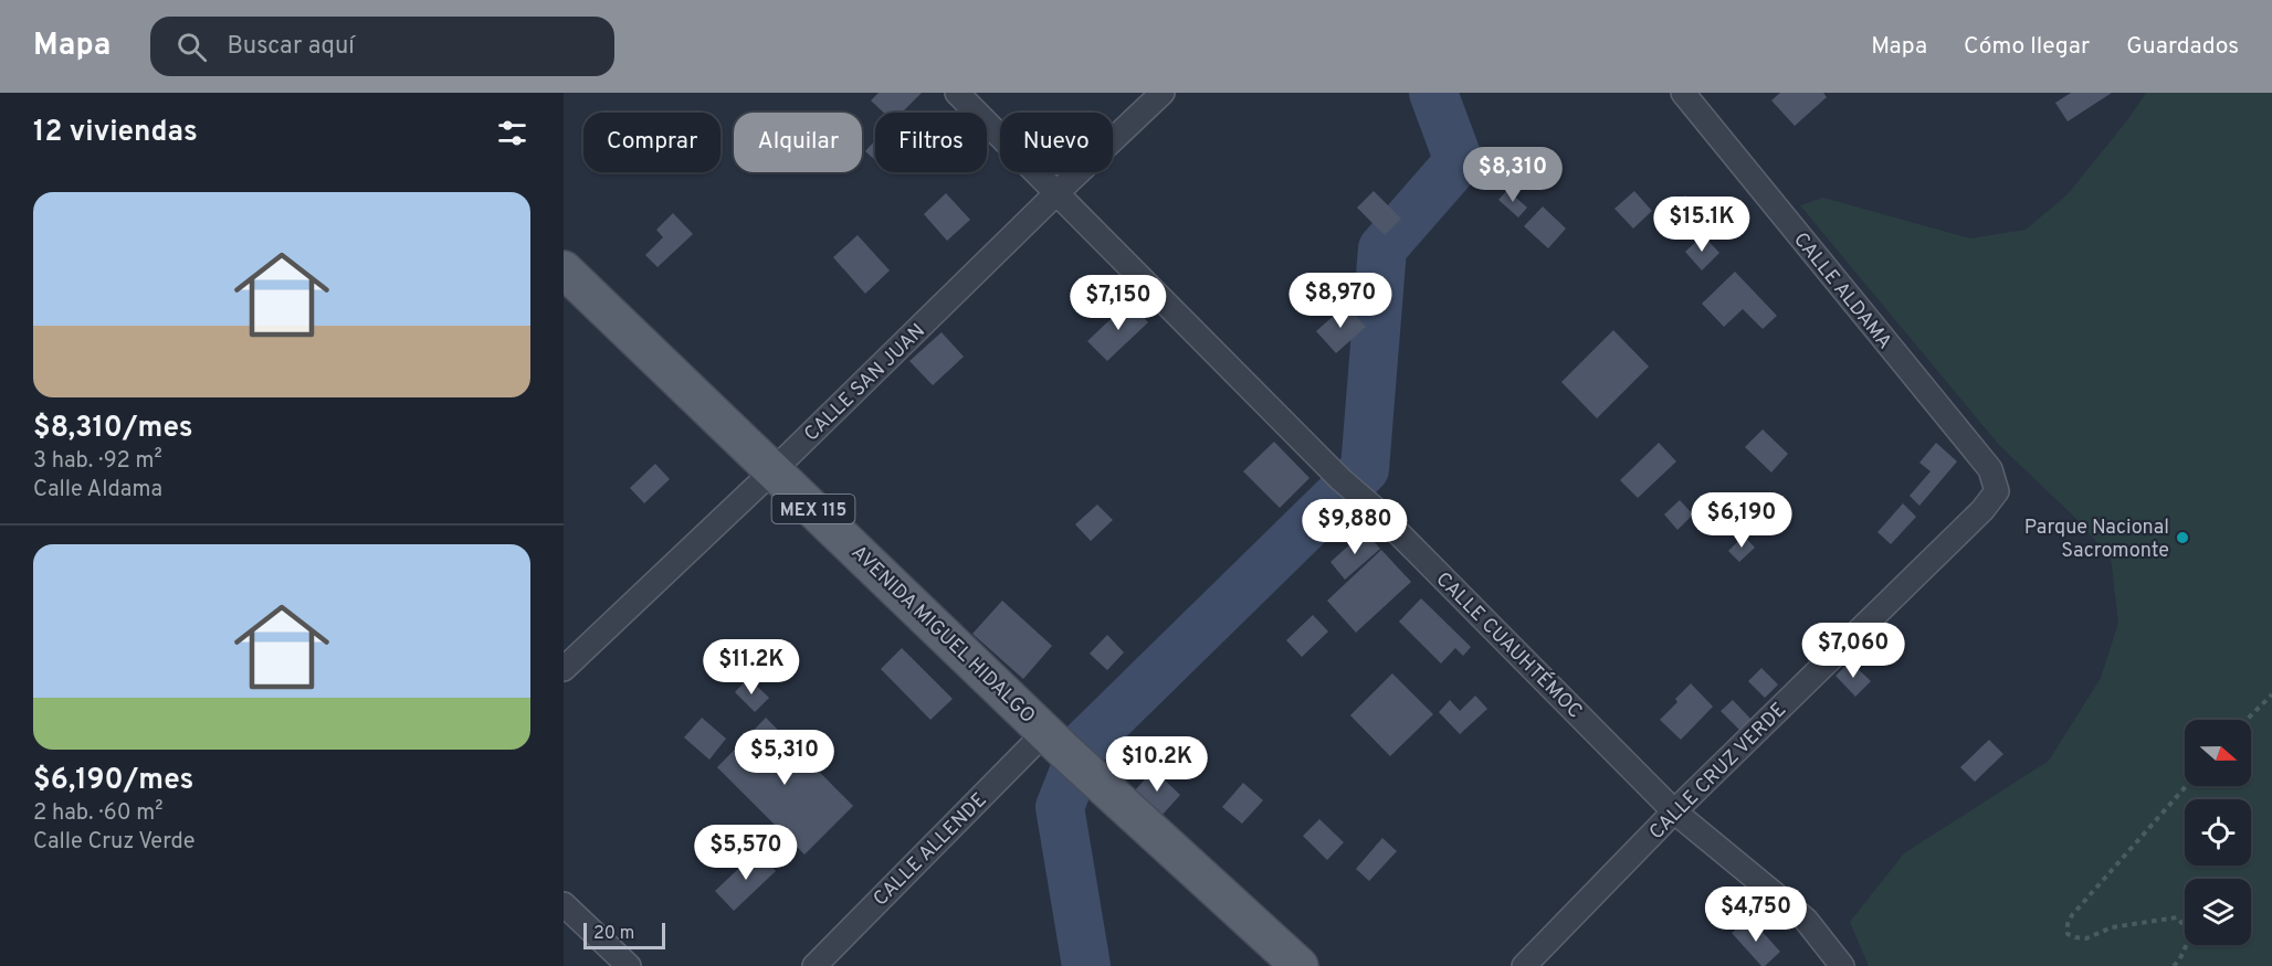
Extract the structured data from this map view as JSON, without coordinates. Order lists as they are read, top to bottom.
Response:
{
  "streets": {
    "main road": ["MEX 115", "AVENIDA MIGUEL HIDALGO"],
    "street": [
      "CALLE ALDAMA",
      "CALLE SAN JUAN",
      "CALLE CUAUHTÉMOC",
      "CALLE CRUZ VERDE",
      "CALLE ALLENDE"
    ]
  },
  "crossings": [
    ["CALLE ALDAMA", "CALLE CRUZ VERDE"],
    ["CALLE SAN JUAN", "AVENIDA MIGUEL HIDALGO"],
    ["CALLE SAN JUAN", "CALLE CUAUHTÉMOC"],
    ["MEX 115", "AVENIDA MIGUEL HIDALGO"],
    ["AVENIDA MIGUEL HIDALGO", "CALLE ALLENDE"],
    ["CALLE CUAUHTÉMOC", "CALLE CRUZ VERDE"]
  ],
  "places": ["Parque Nacional Sacromonte"],
  "scale_bar": "20 m",
  "north": "right",
  "page": {
    "header": "Mapa",
    "search": "Buscar aquí",
    "nav": ["Mapa", "Cómo llegar", "Guardados"],
    "heading": "12 viviendas",
    "chip": [
      "Comprar",
      "Alquilar",
      "Filtros",
      "Nuevo"
    ],
    "price": [
      "$8,310",
      "$15.1K",
      "$8,970",
      "$7,150",
      "$6,190",
      "$9,880",
      "$7,060",
      "$11.2K",
      "$5,310",
      "$10.2K",
      "$5,570",
      "$4,750"
    ],
    "list": [
      {
        "name": "$8,310/mes",
        "note": "3 hab. · 92 m² · Calle Aldama"
      },
      {
        "name": "$6,190/mes",
        "note": "2 hab. · 60 m² · Calle Cruz Verde"
      }
    ],
    "scale": "20 m"
  }
}
